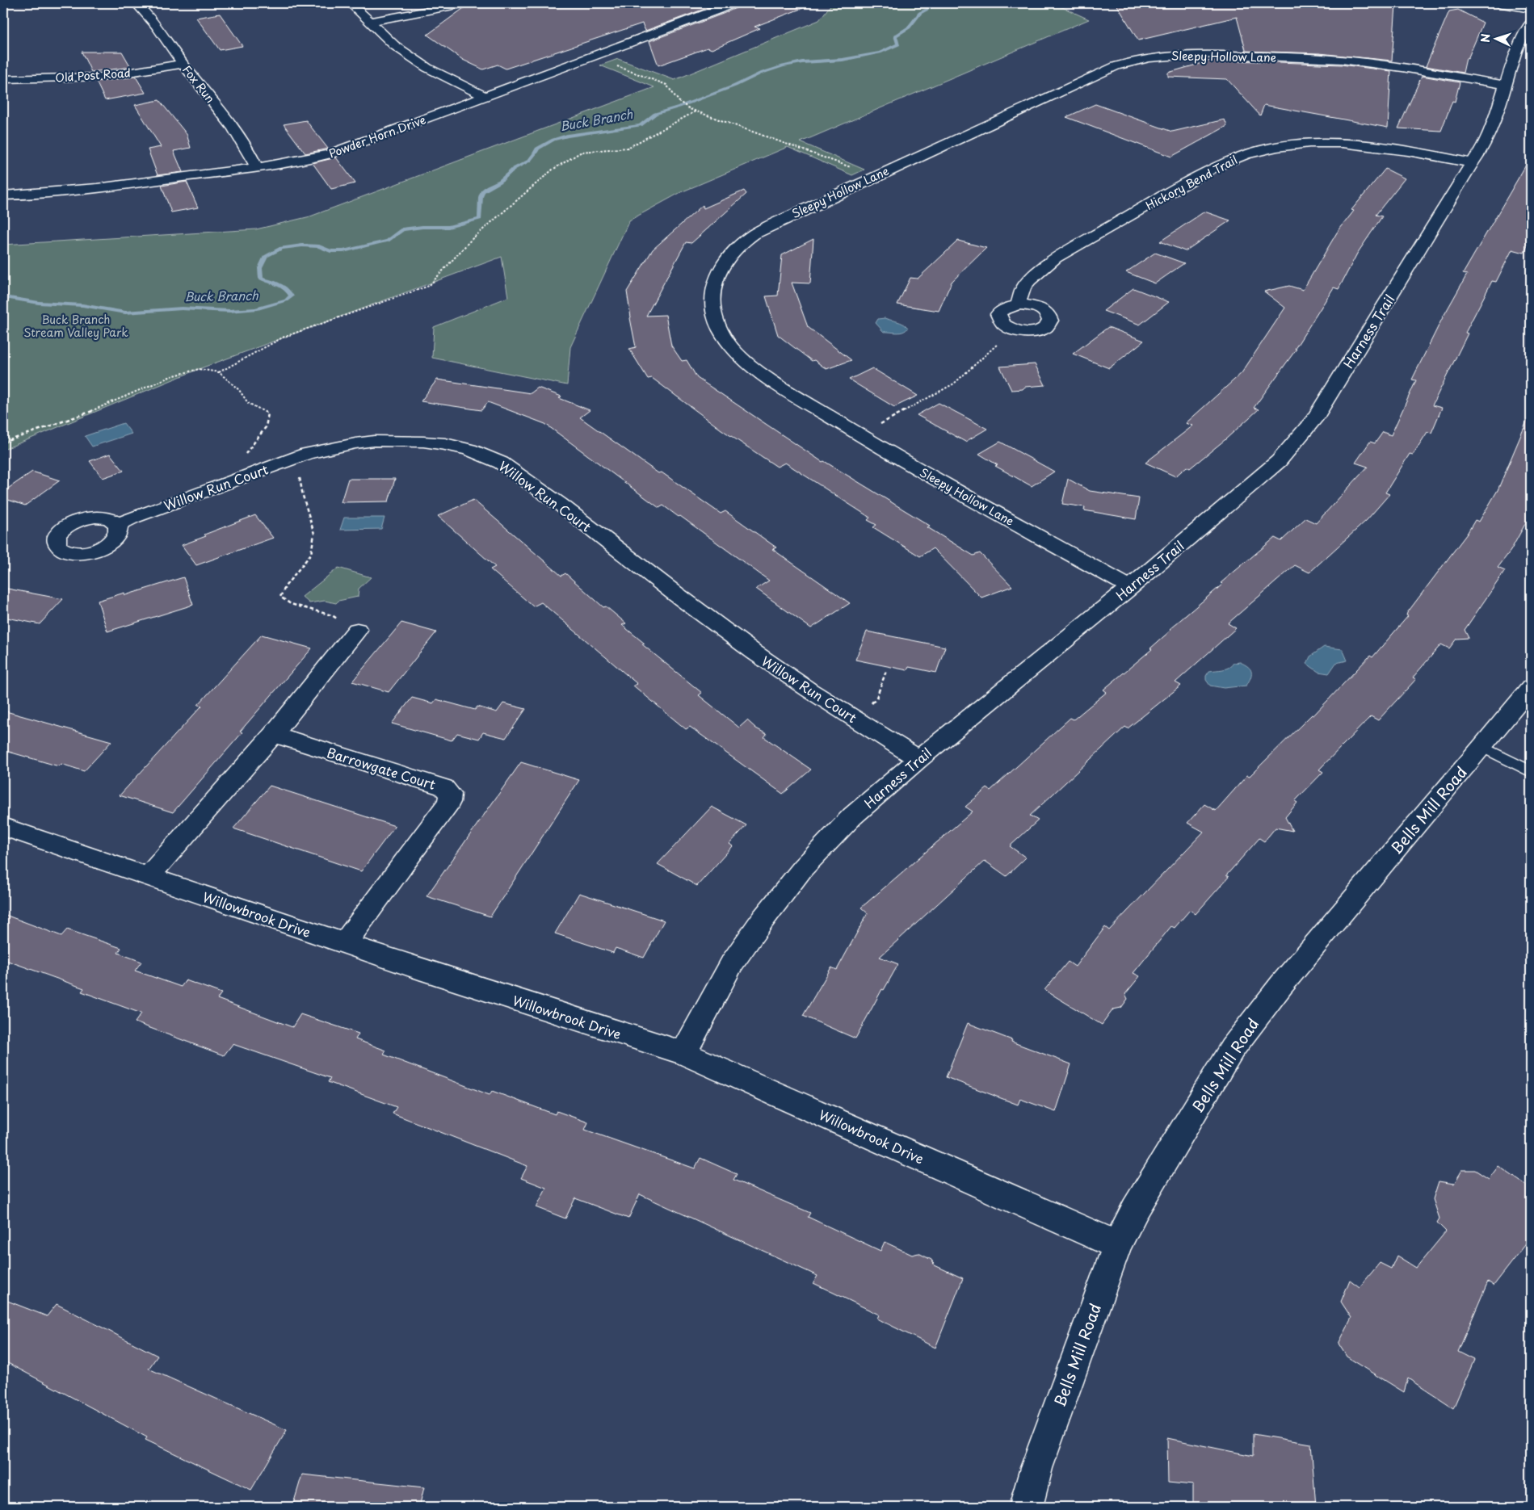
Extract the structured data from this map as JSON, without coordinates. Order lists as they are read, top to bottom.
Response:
{
  "streets": {
    "street": [
      "Sleepy Hollow Lane",
      "Old Post Road",
      "Fox Run",
      "Powder Horn Drive",
      "Hickory Bend Trail",
      "Harness Trail",
      "Willow Run Court",
      "Barrowgate Court",
      "Bells Mill Road",
      "Willowbrook Drive"
    ]
  },
  "crossings": [
    ["Sleepy Hollow Lane", "Harness Trail"],
    ["Old Post Road", "Fox Run"],
    ["Fox Run", "Powder Horn Drive"],
    ["Hickory Bend Trail", "Harness Trail"],
    ["Harness Trail", "Willow Run Court"],
    ["Harness Trail", "Willowbrook Drive"],
    ["Barrowgate Court", "Willowbrook Drive"],
    ["Bells Mill Road", "Willowbrook Drive"]
  ],
  "water": ["Buck Branch"],
  "parks": ["Buck Branch Stream Valley Park"],
  "north": "left"
}
